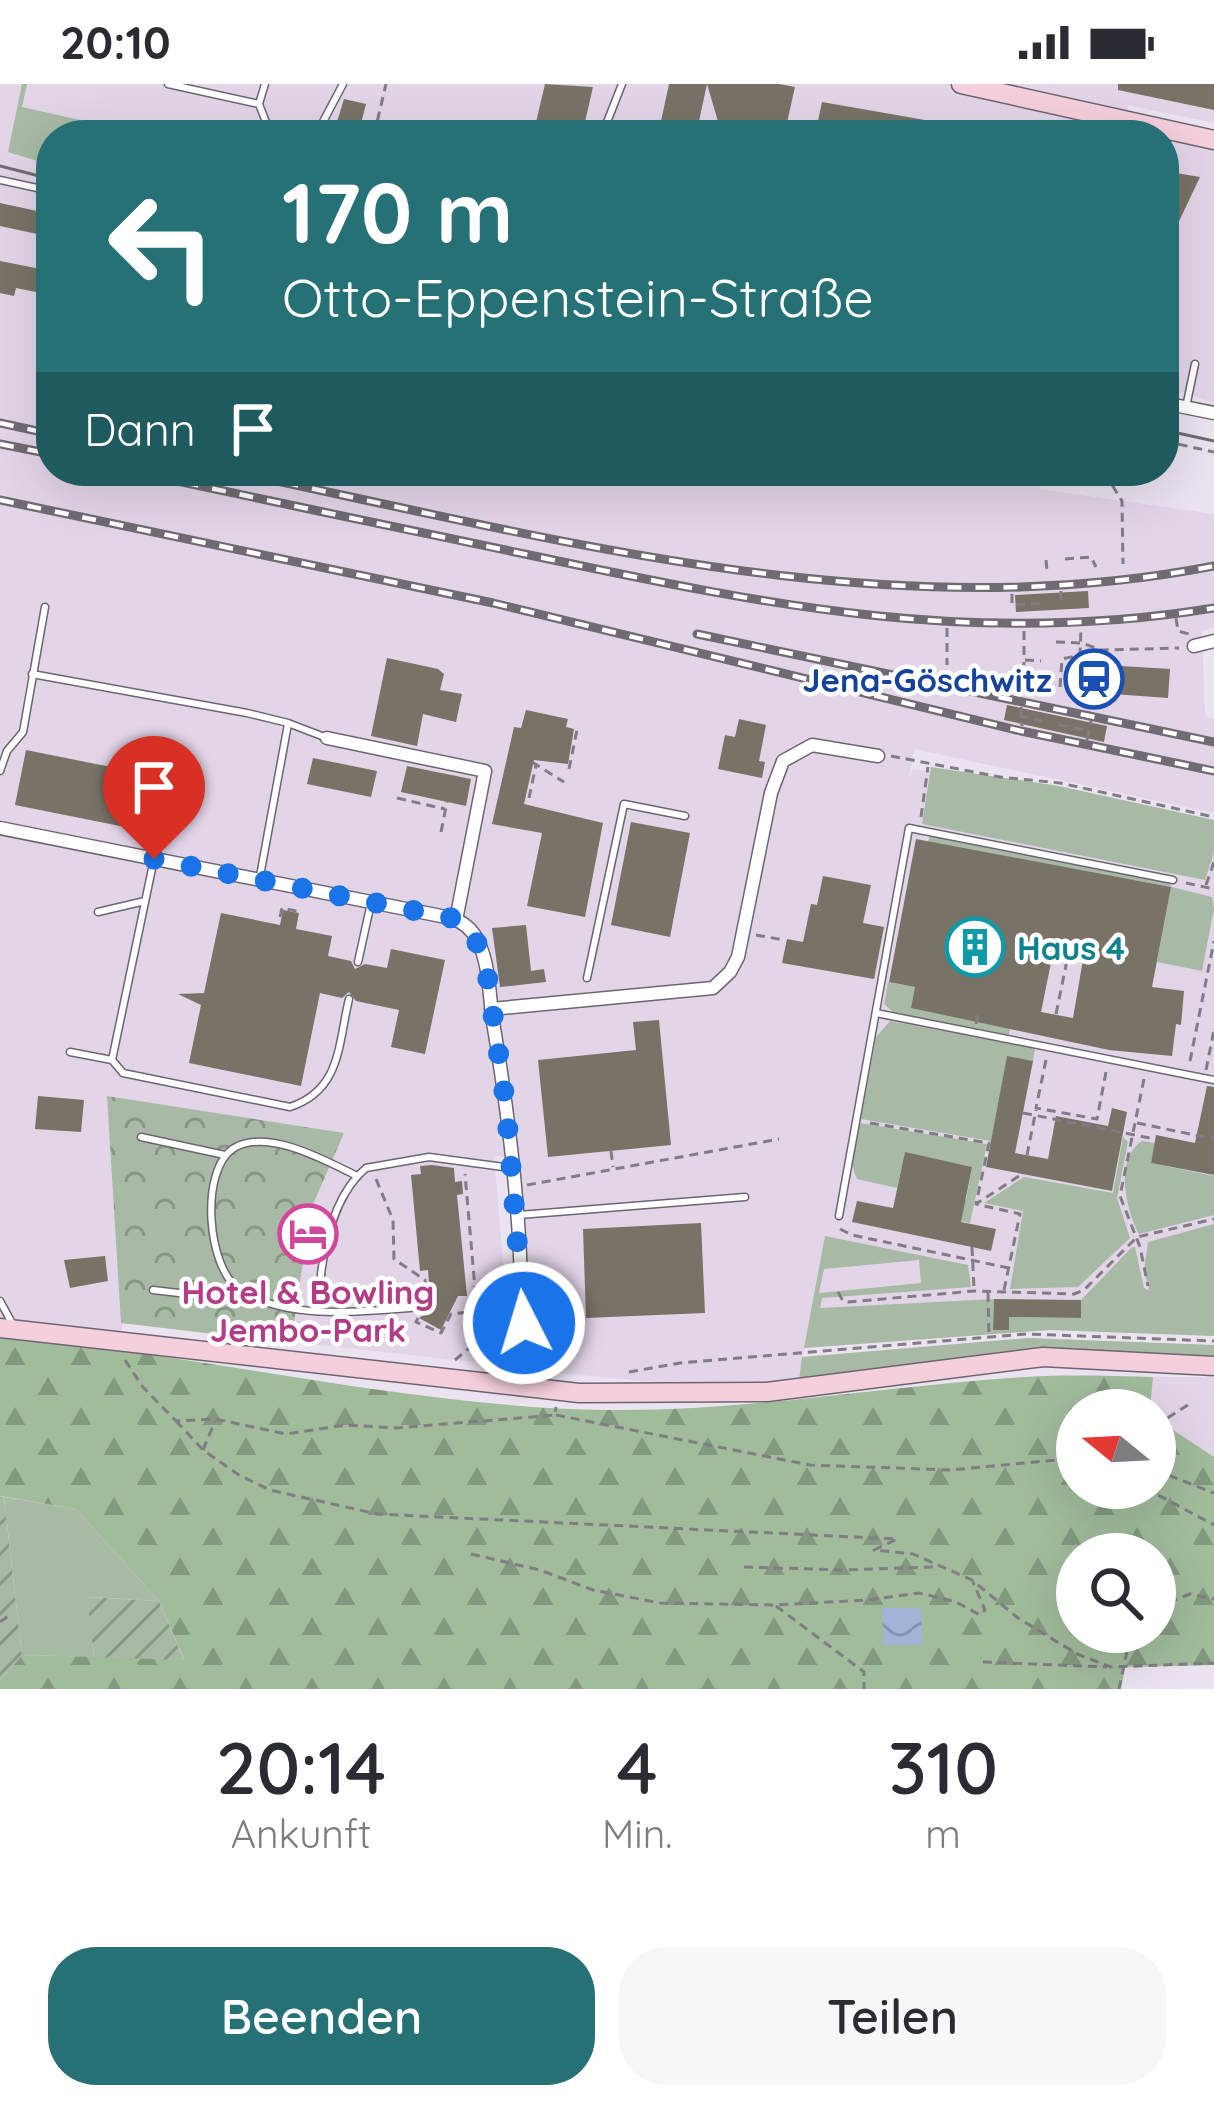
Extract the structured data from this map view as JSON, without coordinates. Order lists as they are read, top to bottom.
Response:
{
  "places": {
    "station": ["Jena-Göschwitz"],
    "building": ["Haus 4"],
    "hotel": ["Hotel & Bowling Jembo-Park"]
  },
  "north": "left",
  "page": {
    "status": "20:10",
    "turn": ["170 m", "Otto-Eppenstein-Straße"],
    "then": "Dann",
    "eta": [
      "20:14",
      "Ankunft",
      "4",
      "Min.",
      "310",
      "m"
    ],
    "buttons": ["Beenden", "Teilen"]
  }
}
